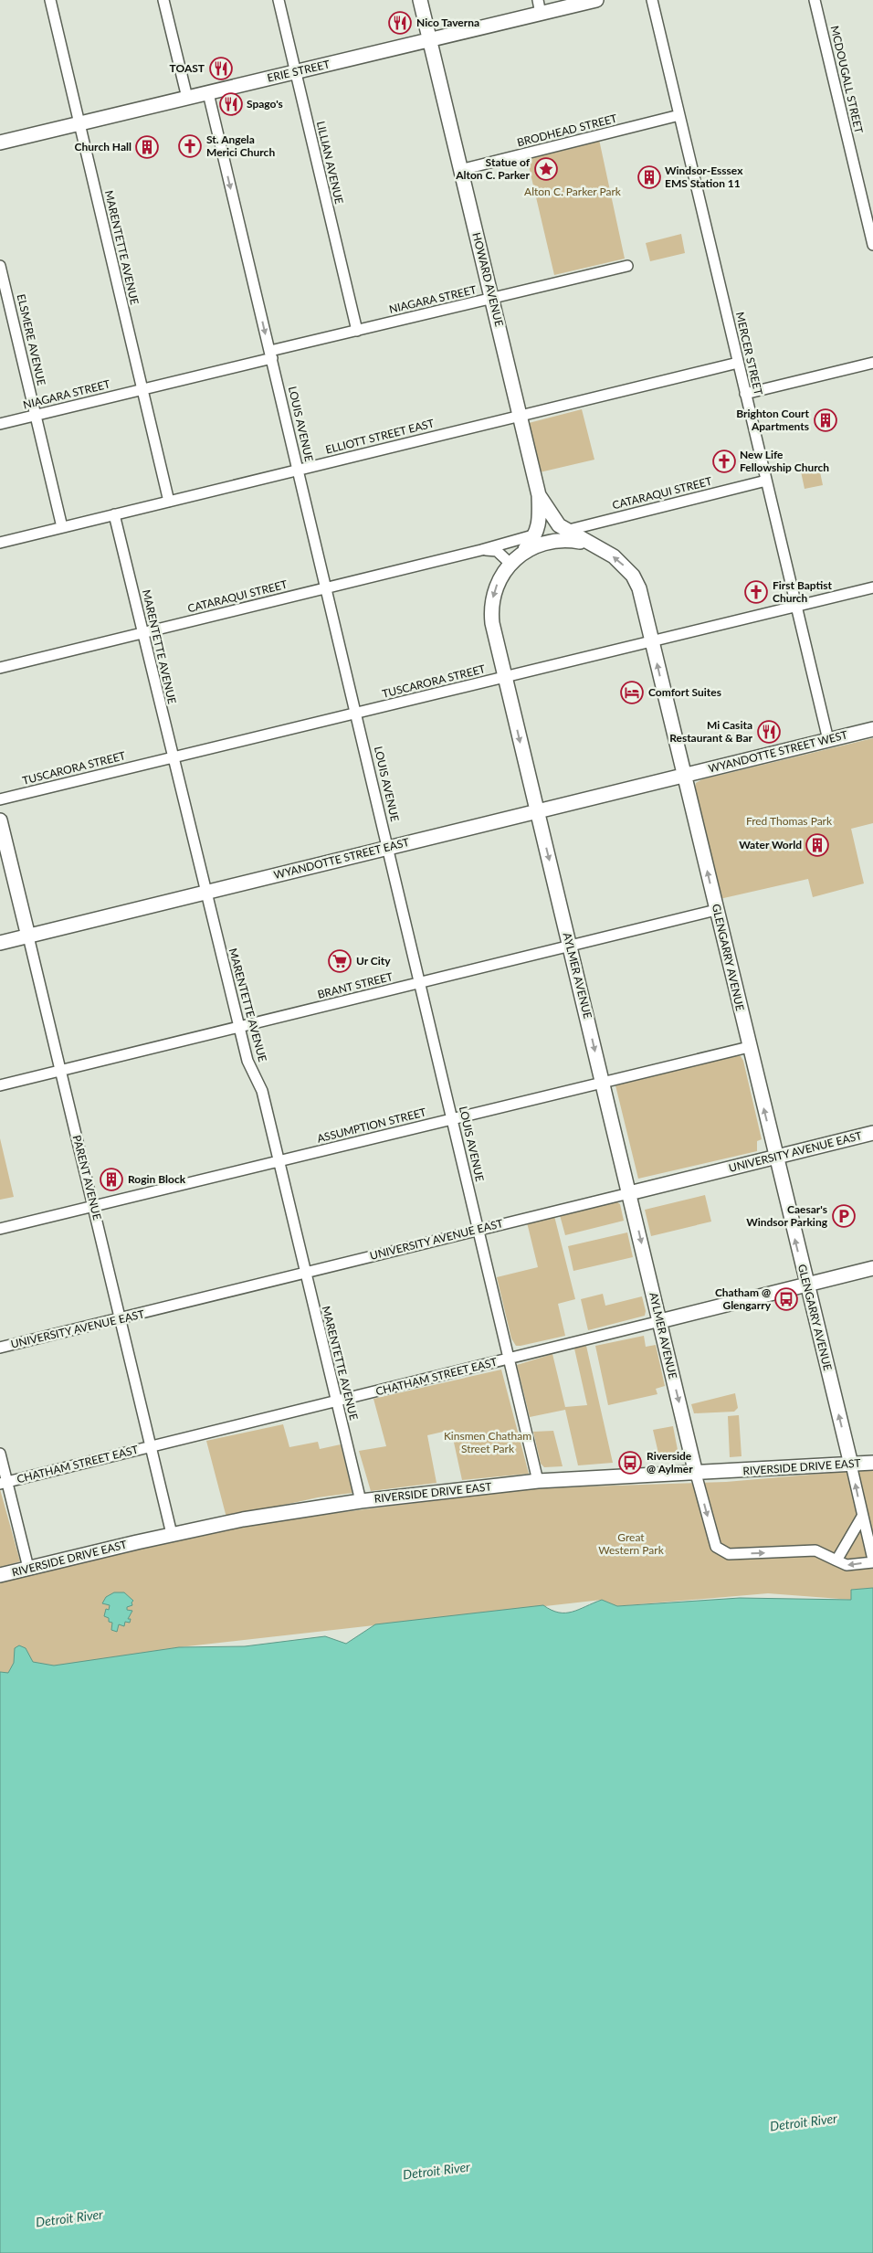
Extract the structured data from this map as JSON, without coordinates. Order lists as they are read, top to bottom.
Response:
{
  "streets": {
    "main road": [
      "ERIE STREET",
      "HOWARD AVENUE",
      "WYANDOTTE STREET WEST",
      "WYANDOTTE STREET EAST",
      "GLENGARRY AVENUE",
      "AYLMER AVENUE",
      "UNIVERSITY AVENUE EAST",
      "PARENT AVENUE",
      "CHATHAM STREET EAST",
      "RIVERSIDE DRIVE EAST"
    ],
    "street": [
      "MCDOUGALL STREET",
      "BRODHEAD STREET",
      "LILLIAN AVENUE",
      "MARENTETTE AVENUE",
      "NIAGARA STREET",
      "ELSMERE AVENUE",
      "MERCER STREET",
      "LOUIS AVENUE",
      "ELLIOTT STREET EAST",
      "CATARAQUI STREET",
      "TUSCARORA STREET",
      "BRANT STREET",
      "ASSUMPTION STREET"
    ]
  },
  "crossings": [
    ["ERIE STREET", "LILLIAN AVENUE"],
    ["ERIE STREET", "MARENTETTE AVENUE"],
    ["ERIE STREET", "HOWARD AVENUE"],
    ["ERIE STREET", "LOUIS AVENUE"],
    ["BRODHEAD STREET", "HOWARD AVENUE"],
    ["BRODHEAD STREET", "MERCER STREET"],
    ["LILLIAN AVENUE", "NIAGARA STREET"],
    ["MARENTETTE AVENUE", "NIAGARA STREET"],
    ["MARENTETTE AVENUE", "ELLIOTT STREET EAST"],
    ["MARENTETTE AVENUE", "CATARAQUI STREET"],
    ["MARENTETTE AVENUE", "TUSCARORA STREET"],
    ["MARENTETTE AVENUE", "WYANDOTTE STREET EAST"],
    ["MARENTETTE AVENUE", "BRANT STREET"],
    ["MARENTETTE AVENUE", "ASSUMPTION STREET"],
    ["MARENTETTE AVENUE", "UNIVERSITY AVENUE EAST"],
    ["MARENTETTE AVENUE", "CHATHAM STREET EAST"],
    ["MARENTETTE AVENUE", "RIVERSIDE DRIVE EAST"],
    ["HOWARD AVENUE", "NIAGARA STREET"],
    ["HOWARD AVENUE", "ELLIOTT STREET EAST"],
    ["HOWARD AVENUE", "CATARAQUI STREET"],
    ["HOWARD AVENUE", "TUSCARORA STREET"],
    ["HOWARD AVENUE", "GLENGARRY AVENUE"],
    ["HOWARD AVENUE", "AYLMER AVENUE"],
    ["NIAGARA STREET", "ELSMERE AVENUE"],
    ["NIAGARA STREET", "LOUIS AVENUE"],
    ["ELSMERE AVENUE", "ELLIOTT STREET EAST"],
    ["MERCER STREET", "ELLIOTT STREET EAST"],
    ["MERCER STREET", "CATARAQUI STREET"],
    ["MERCER STREET", "TUSCARORA STREET"],
    ["MERCER STREET", "WYANDOTTE STREET WEST"],
    ["LOUIS AVENUE", "ELLIOTT STREET EAST"],
    ["LOUIS AVENUE", "CATARAQUI STREET"],
    ["LOUIS AVENUE", "TUSCARORA STREET"],
    ["LOUIS AVENUE", "WYANDOTTE STREET EAST"],
    ["LOUIS AVENUE", "BRANT STREET"],
    ["LOUIS AVENUE", "ASSUMPTION STREET"],
    ["LOUIS AVENUE", "UNIVERSITY AVENUE EAST"],
    ["LOUIS AVENUE", "CHATHAM STREET EAST"],
    ["LOUIS AVENUE", "RIVERSIDE DRIVE EAST"],
    ["CATARAQUI STREET", "TUSCARORA STREET"],
    ["CATARAQUI STREET", "GLENGARRY AVENUE"],
    ["CATARAQUI STREET", "AYLMER AVENUE"],
    ["TUSCARORA STREET", "GLENGARRY AVENUE"],
    ["TUSCARORA STREET", "AYLMER AVENUE"],
    ["WYANDOTTE STREET WEST", "WYANDOTTE STREET EAST"],
    ["WYANDOTTE STREET WEST", "GLENGARRY AVENUE"],
    ["WYANDOTTE STREET EAST", "GLENGARRY AVENUE"],
    ["WYANDOTTE STREET EAST", "AYLMER AVENUE"],
    ["WYANDOTTE STREET EAST", "PARENT AVENUE"],
    ["GLENGARRY AVENUE", "AYLMER AVENUE"],
    ["GLENGARRY AVENUE", "BRANT STREET"],
    ["GLENGARRY AVENUE", "ASSUMPTION STREET"],
    ["GLENGARRY AVENUE", "UNIVERSITY AVENUE EAST"],
    ["GLENGARRY AVENUE", "CHATHAM STREET EAST"],
    ["GLENGARRY AVENUE", "RIVERSIDE DRIVE EAST"],
    ["AYLMER AVENUE", "BRANT STREET"],
    ["AYLMER AVENUE", "ASSUMPTION STREET"],
    ["AYLMER AVENUE", "UNIVERSITY AVENUE EAST"],
    ["AYLMER AVENUE", "CHATHAM STREET EAST"],
    ["AYLMER AVENUE", "RIVERSIDE DRIVE EAST"],
    ["BRANT STREET", "PARENT AVENUE"],
    ["ASSUMPTION STREET", "PARENT AVENUE"],
    ["UNIVERSITY AVENUE EAST", "PARENT AVENUE"],
    ["PARENT AVENUE", "CHATHAM STREET EAST"],
    ["PARENT AVENUE", "RIVERSIDE DRIVE EAST"]
  ],
  "one_way": ["GLENGARRY AVENUE", "AYLMER AVENUE"],
  "water": ["Detroit River"],
  "parks": [
    "Alton C. Parker Park",
    "Fred Thomas Park",
    "Kinsmen Chatham Street Park",
    "Great Western Park"
  ],
  "places": {
    "restaurant": [
      "Nico Taverna",
      "TOAST",
      "Spago's",
      "Mi Casita Restaurant & Bar"
    ],
    "church": ["St. Angela Merici Church", "New Life Fellowship Church", "First Baptist Church"],
    "building": [
      "Church Hall",
      "Windsor-Esssex EMS Station 11",
      "Brighton Court Apartments",
      "Water World",
      "Rogin Block"
    ],
    "place": ["Statue of Alton C. Parker"],
    "hotel": ["Comfort Suites"],
    "supermarket": ["Ur City"],
    "parking": ["Caesar's Windsor Parking"],
    "bus stop": ["Chatham @ Glengarry", "Riverside @ Aylmer"]
  }
}
